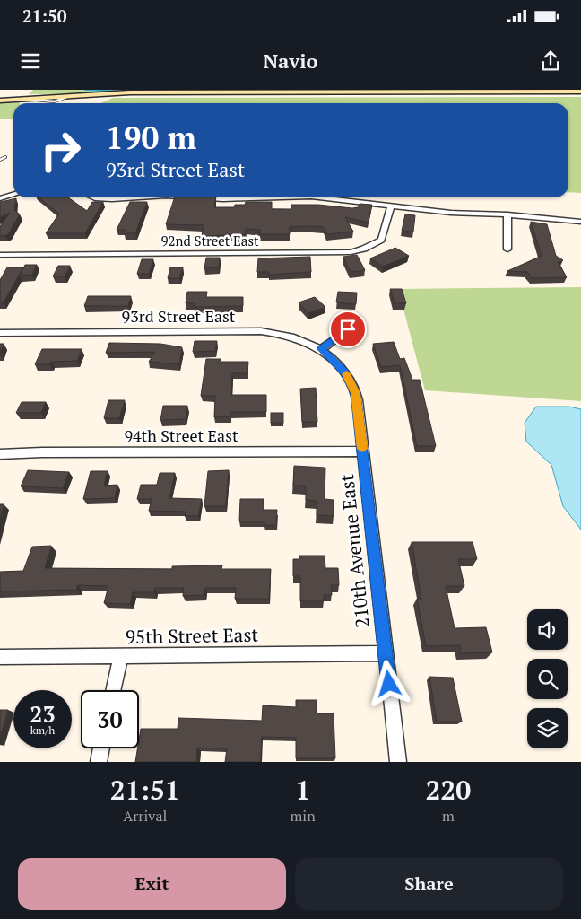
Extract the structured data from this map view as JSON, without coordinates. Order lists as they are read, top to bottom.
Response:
{
  "streets": {
    "street": [
      "92nd Street East",
      "93rd Street East",
      "94th Street East",
      "210th Avenue East",
      "95th Street East"
    ]
  },
  "crossings": [
    ["93rd Street East", "210th Avenue East"],
    ["94th Street East", "210th Avenue East"],
    ["210th Avenue East", "95th Street East"]
  ],
  "page": {
    "status": "21:50",
    "header": "Navio",
    "turn": ["190 m", "93rd Street East"],
    "speed": "23 km/h",
    "limit": "30",
    "eta": [
      "21:51",
      "Arrival",
      "1",
      "min",
      "220",
      "m"
    ],
    "buttons": ["Exit", "Share"]
  }
}
